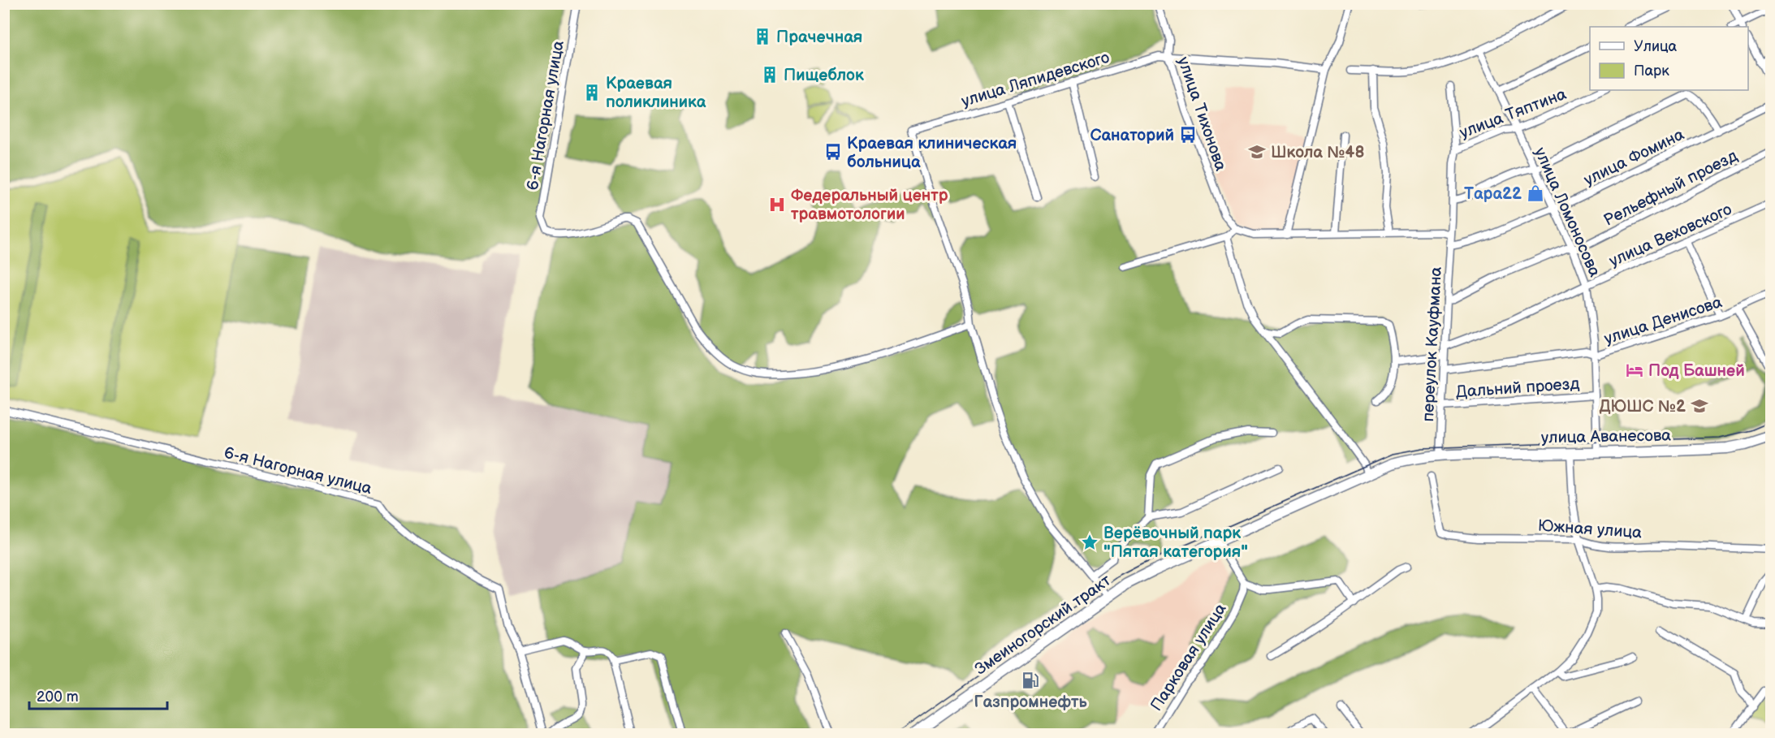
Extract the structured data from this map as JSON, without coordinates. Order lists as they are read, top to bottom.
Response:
{
  "streets": {
    "highway": ["улица Аванесова", "Змеиногорский тракт"],
    "street": [
      "улица Ляпидевского",
      "улица Тяптина",
      "улица Тихонова",
      "6-я Нагорная улица",
      "улица Фомина",
      "Рельефный проезд",
      "улица Ломоносова",
      "улица Веховского",
      "улица Денисова",
      "переулок Кауфмана",
      "Дальний проезд",
      "Южная улица",
      "Парковая улица"
    ]
  },
  "crossings": [
    ["улица Ляпидевского", "улица Тихонова"],
    ["улица Ляпидевского", "6-я Нагорная улица"],
    ["улица Тяптина", "улица Ломоносова"],
    ["улица Тяптина", "переулок Кауфмана"],
    ["улица Фомина", "улица Ломоносова"],
    ["улица Фомина", "переулок Кауфмана"],
    ["Рельефный проезд", "улица Ломоносова"],
    ["Рельефный проезд", "переулок Кауфмана"],
    ["улица Ломоносова", "улица Веховского"],
    ["улица Ломоносова", "улица Денисова"],
    ["улица Ломоносова", "Дальний проезд"],
    ["улица Ломоносова", "улица Аванесова"],
    ["улица Веховского", "переулок Кауфмана"],
    ["улица Денисова", "переулок Кауфмана"],
    ["переулок Кауфмана", "Дальний проезд"],
    ["переулок Кауфмана", "улица Аванесова"],
    ["переулок Кауфмана", "Змеиногорский тракт"],
    ["улица Аванесова", "Змеиногорский тракт"]
  ],
  "places": {
    "building": ["Прачечная", "Пищеблок", "Краевая поликлиника"],
    "bus stop": ["Санаторий", "Краевая клиническая больница"],
    "school or university": ["Школа №48", "ДЮШС №2"],
    "shop": ["Тара22"],
    "hospital": ["Федеральный центр травмотологии"],
    "hotel": ["Под Башней"],
    "place": ["Верёвочный парк \"Пятая категория\""],
    "fuel station": ["Газпромнефть"]
  },
  "legend": ["Улица", "Парк"],
  "scale_bar": "200 m"
}
